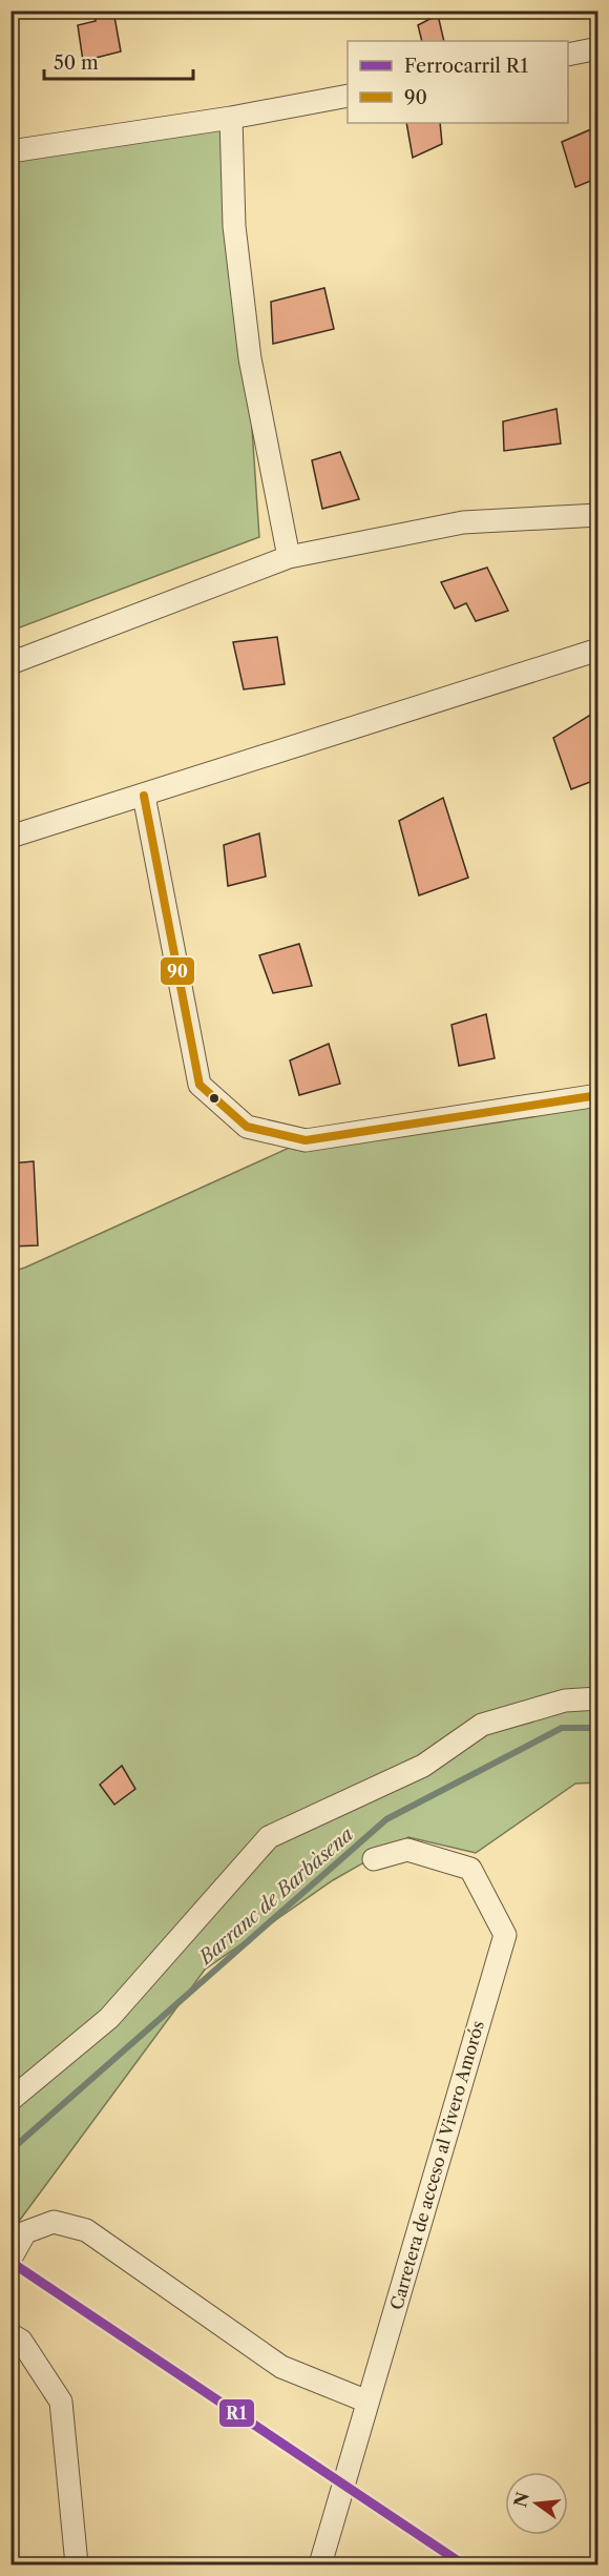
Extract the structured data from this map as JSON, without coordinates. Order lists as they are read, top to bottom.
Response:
{
  "streets": {
    "street": ["Carretera de acceso al Vivero Amorós"]
  },
  "water": ["Barranc de Barbàsena"],
  "lines": ["transit line 90", "rail line R1"],
  "legend": ["Ferrocarril R1", "90"],
  "scale_bar": "50 m",
  "north": "left"
}
